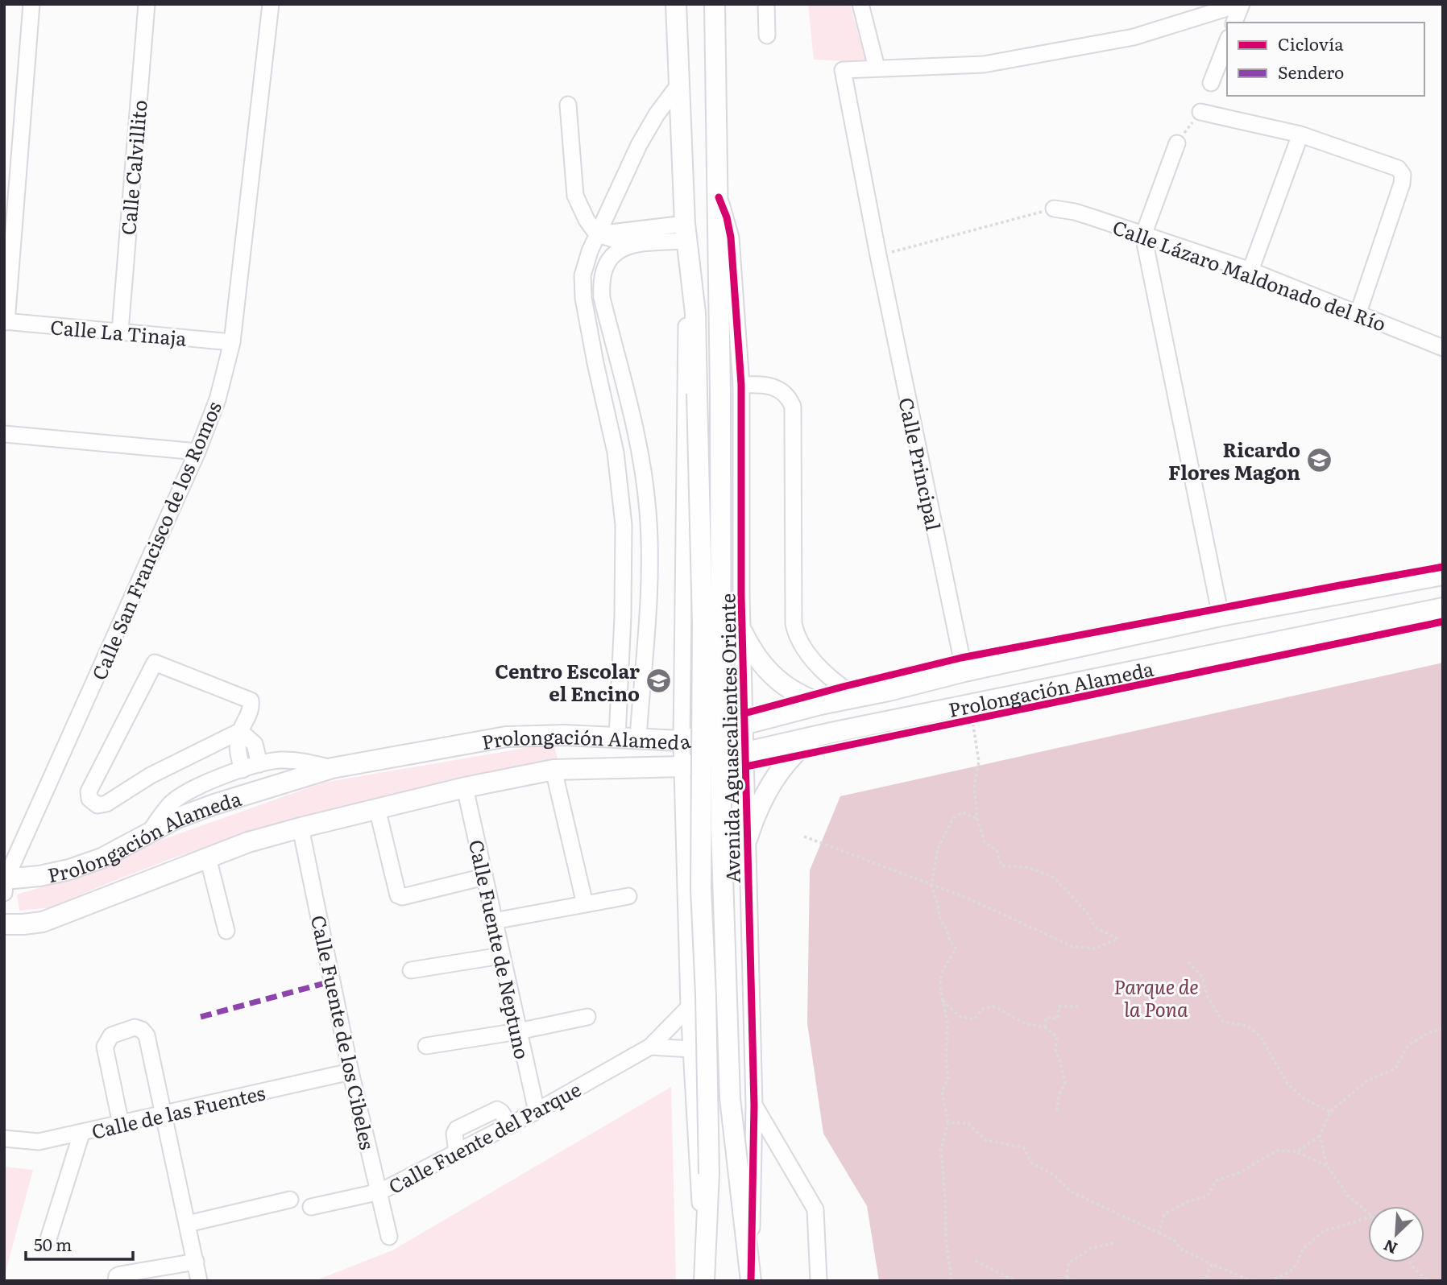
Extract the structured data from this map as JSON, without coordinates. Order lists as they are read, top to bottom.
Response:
{
  "streets": {
    "main road": ["Prolongación Alameda", "Avenida Aguascalientes Oriente"],
    "street": [
      "Calle Calvillito",
      "Calle Lázaro Maldonado del Río",
      "Calle La Tinaja",
      "Calle Principal",
      "Calle San Francisco de los Romos",
      "Calle Fuente de Neptuno",
      "Calle Fuente de los Cibeles",
      "Calle de las Fuentes",
      "Calle Fuente del Parque"
    ]
  },
  "crossings": [
    ["Calle Calvillito", "Calle La Tinaja"],
    ["Calle La Tinaja", "Calle San Francisco de los Romos"],
    ["Calle Principal", "Prolongación Alameda"],
    ["Calle San Francisco de los Romos", "Prolongación Alameda"],
    ["Prolongación Alameda", "Avenida Aguascalientes Oriente"],
    ["Prolongación Alameda", "Calle Fuente de Neptuno"],
    ["Prolongación Alameda", "Calle Fuente de los Cibeles"],
    ["Avenida Aguascalientes Oriente", "Calle Fuente del Parque"],
    ["Calle Fuente de Neptuno", "Calle Fuente del Parque"],
    ["Calle Fuente de los Cibeles", "Calle de las Fuentes"],
    ["Calle Fuente de los Cibeles", "Calle Fuente del Parque"]
  ],
  "parks": ["Parque de la Pona"],
  "places": {
    "school or university": ["Ricardo Flores Magon", "Centro Escolar el Encino"]
  },
  "legend": ["Ciclovía", "Sendero"],
  "scale_bar": "50 m",
  "north": "bottom left"
}
